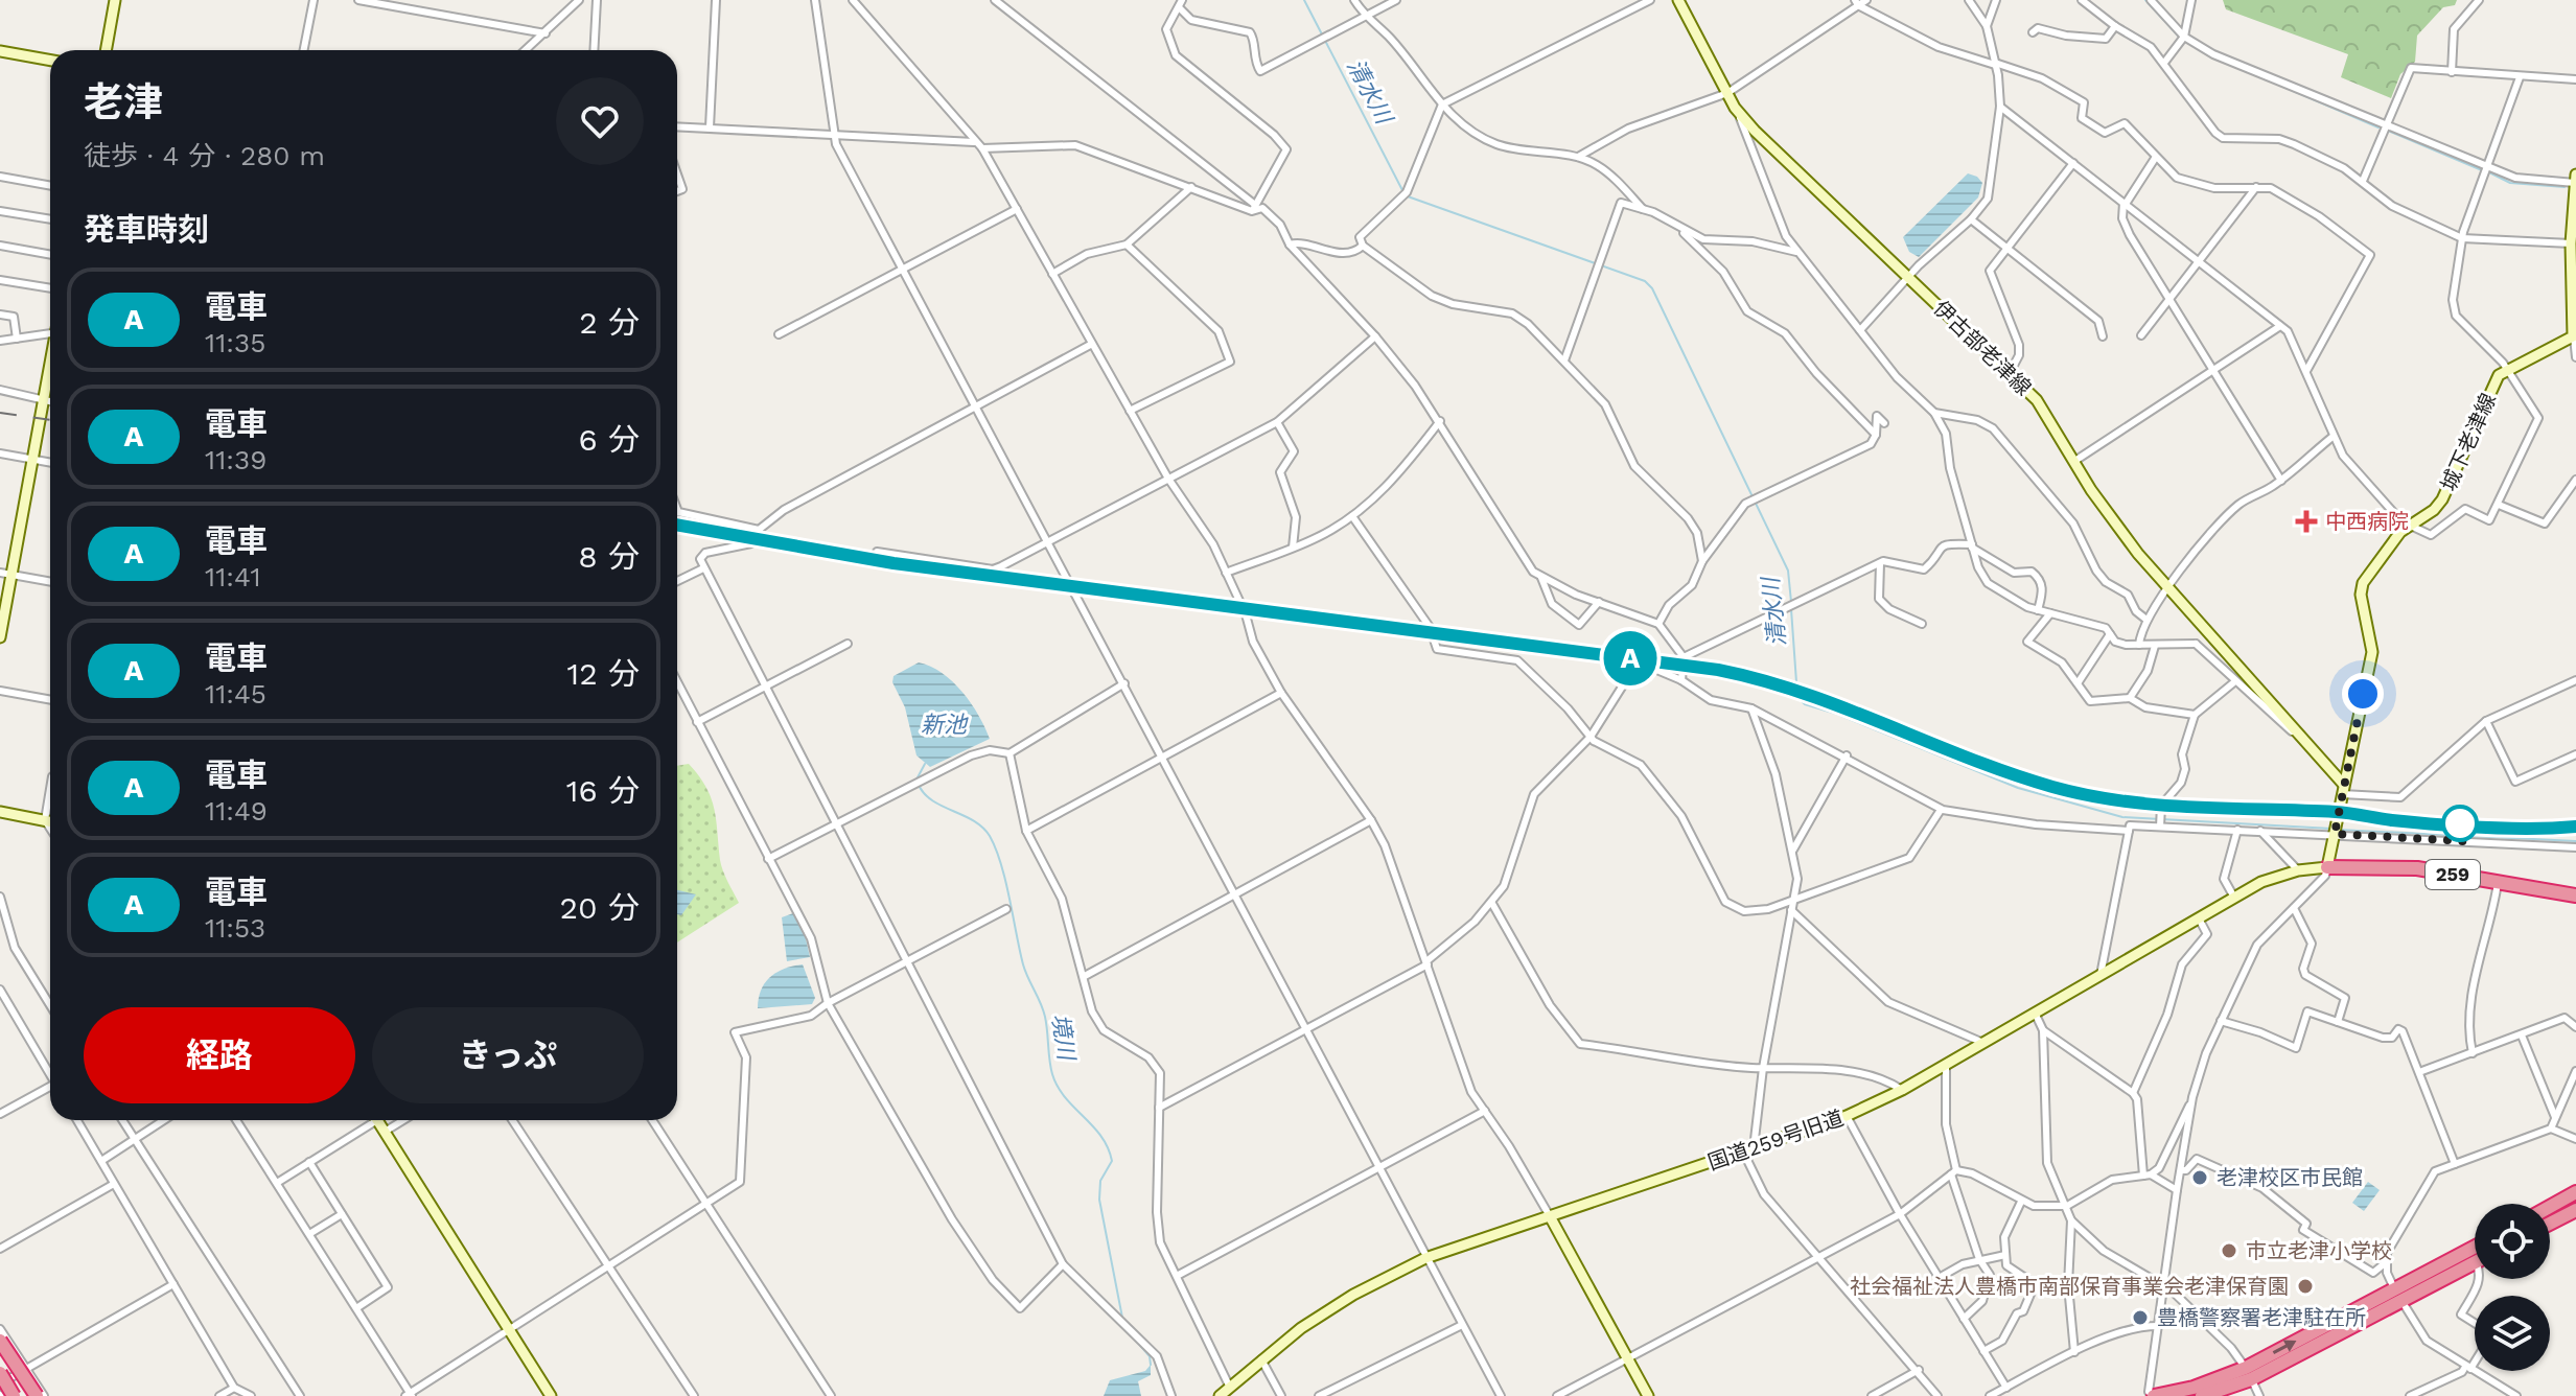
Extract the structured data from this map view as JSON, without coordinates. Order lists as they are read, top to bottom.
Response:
{
  "streets": {
    "highway": ["259"],
    "main road": ["伊古部老津線", "城下老津線", "国道259号旧道"]
  },
  "crossings": [
    ["伊古部老津線", "城下老津線"],
    ["城下老津線", "259"],
    ["城下老津線", "国道259号旧道"],
    ["259", "国道259号旧道"]
  ],
  "water": ["清水川", "新池", "境川"],
  "places": {
    "health": ["中西病院"],
    "other": [
      "老津校区市民館",
      "市立老津小学校",
      "社会福祉法人豊橋市南部保育事業会老津保育園",
      "豊橋警察署老津駐在所"
    ]
  },
  "page": {
    "on_map": "A",
    "heading": [
      ["老津", "徒歩 · 4 分 · 280 m"],
      "発車時刻"
    ],
    "list": [
      {
        "mark": "A",
        "name": "電車",
        "note": "11:35",
        "value": "2 分"
      },
      {
        "mark": "A",
        "name": "電車",
        "note": "11:39",
        "value": "6 分"
      },
      {
        "mark": "A",
        "name": "電車",
        "note": "11:41",
        "value": "8 分"
      },
      {
        "mark": "A",
        "name": "電車",
        "note": "11:45",
        "value": "12 分"
      },
      {
        "mark": "A",
        "name": "電車",
        "note": "11:49",
        "value": "16 分"
      },
      {
        "mark": "A",
        "name": "電車",
        "note": "11:53",
        "value": "20 分"
      }
    ],
    "buttons": ["経路", "きっぷ"]
  }
}
